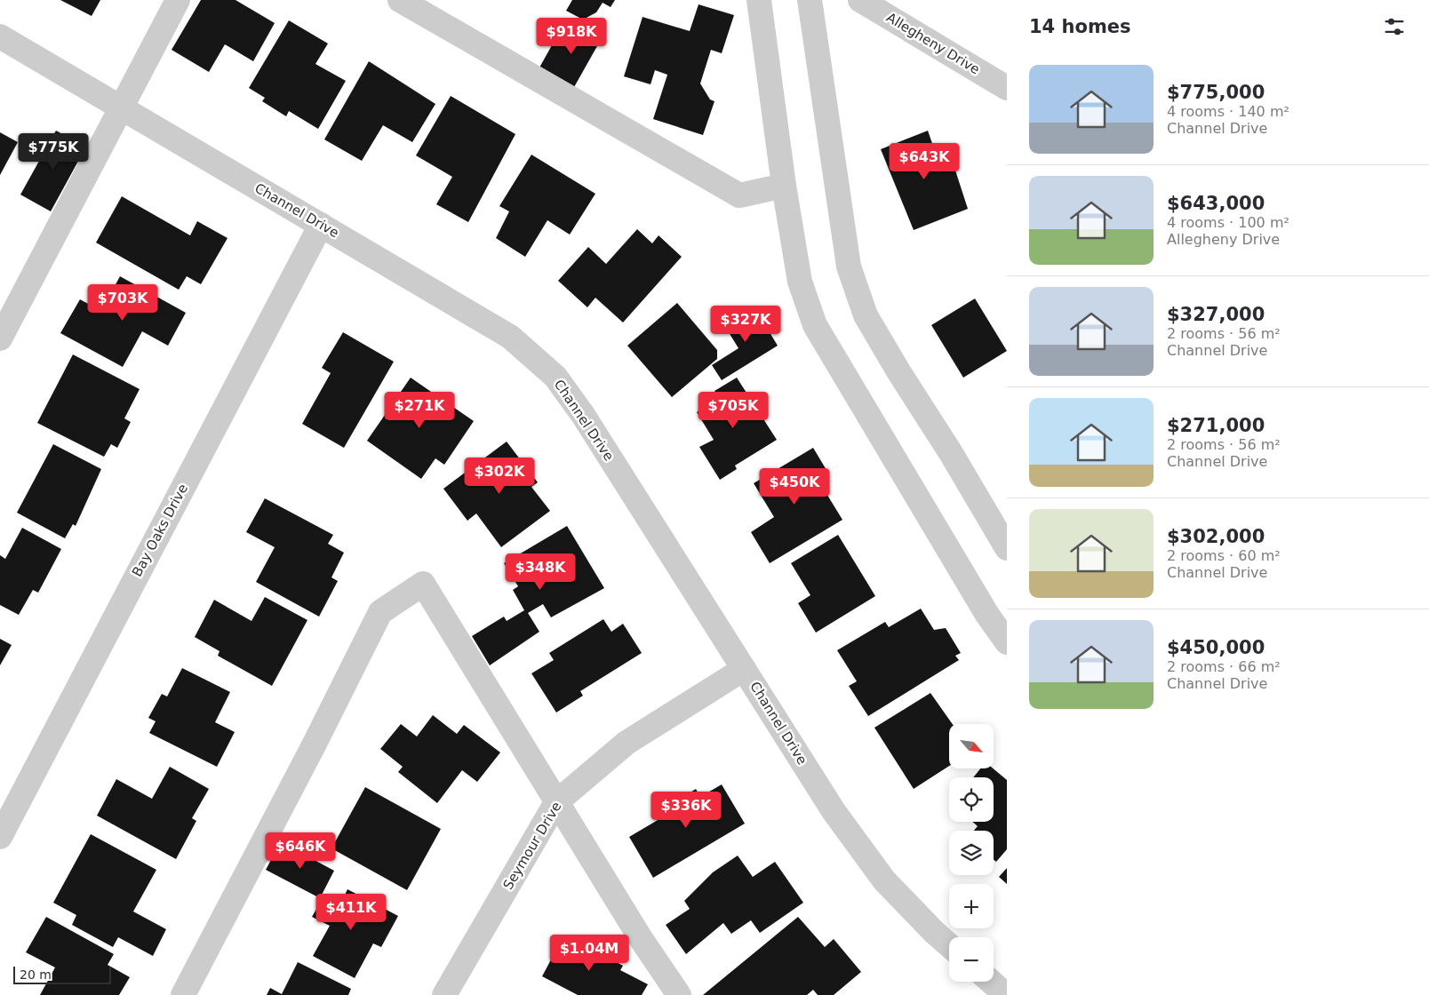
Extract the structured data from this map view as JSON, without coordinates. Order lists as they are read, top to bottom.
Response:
{
  "streets": {
    "street": [
      "Allegheny Drive",
      "Channel Drive",
      "Bay Oaks Drive",
      "Seymour Drive"
    ]
  },
  "crossings": [
    ["Channel Drive", "Bay Oaks Drive"],
    ["Channel Drive", "Seymour Drive"]
  ],
  "scale_bar": "20 m",
  "north": "bottom right",
  "page": {
    "heading": "14 homes",
    "price": [
      "$918K",
      "$775K",
      "$643K",
      "$703K",
      "$327K",
      "$271K",
      "$705K",
      "$302K",
      "$450K",
      "$348K",
      "$336K",
      "$646K",
      "$411K",
      "$1.04M"
    ],
    "list": [
      {
        "name": "$775,000",
        "note": "4 rooms · 140 m² · Channel Drive"
      },
      {
        "name": "$643,000",
        "note": "4 rooms · 100 m² · Allegheny Drive"
      },
      {
        "name": "$327,000",
        "note": "2 rooms · 56 m² · Channel Drive"
      },
      {
        "name": "$271,000",
        "note": "2 rooms · 56 m² · Channel Drive"
      },
      {
        "name": "$302,000",
        "note": "2 rooms · 60 m² · Channel Drive"
      },
      {
        "name": "$450,000",
        "note": "2 rooms · 66 m² · Channel Drive"
      }
    ],
    "map_buttons": ["+", "−"],
    "scale": "20 m"
  }
}
